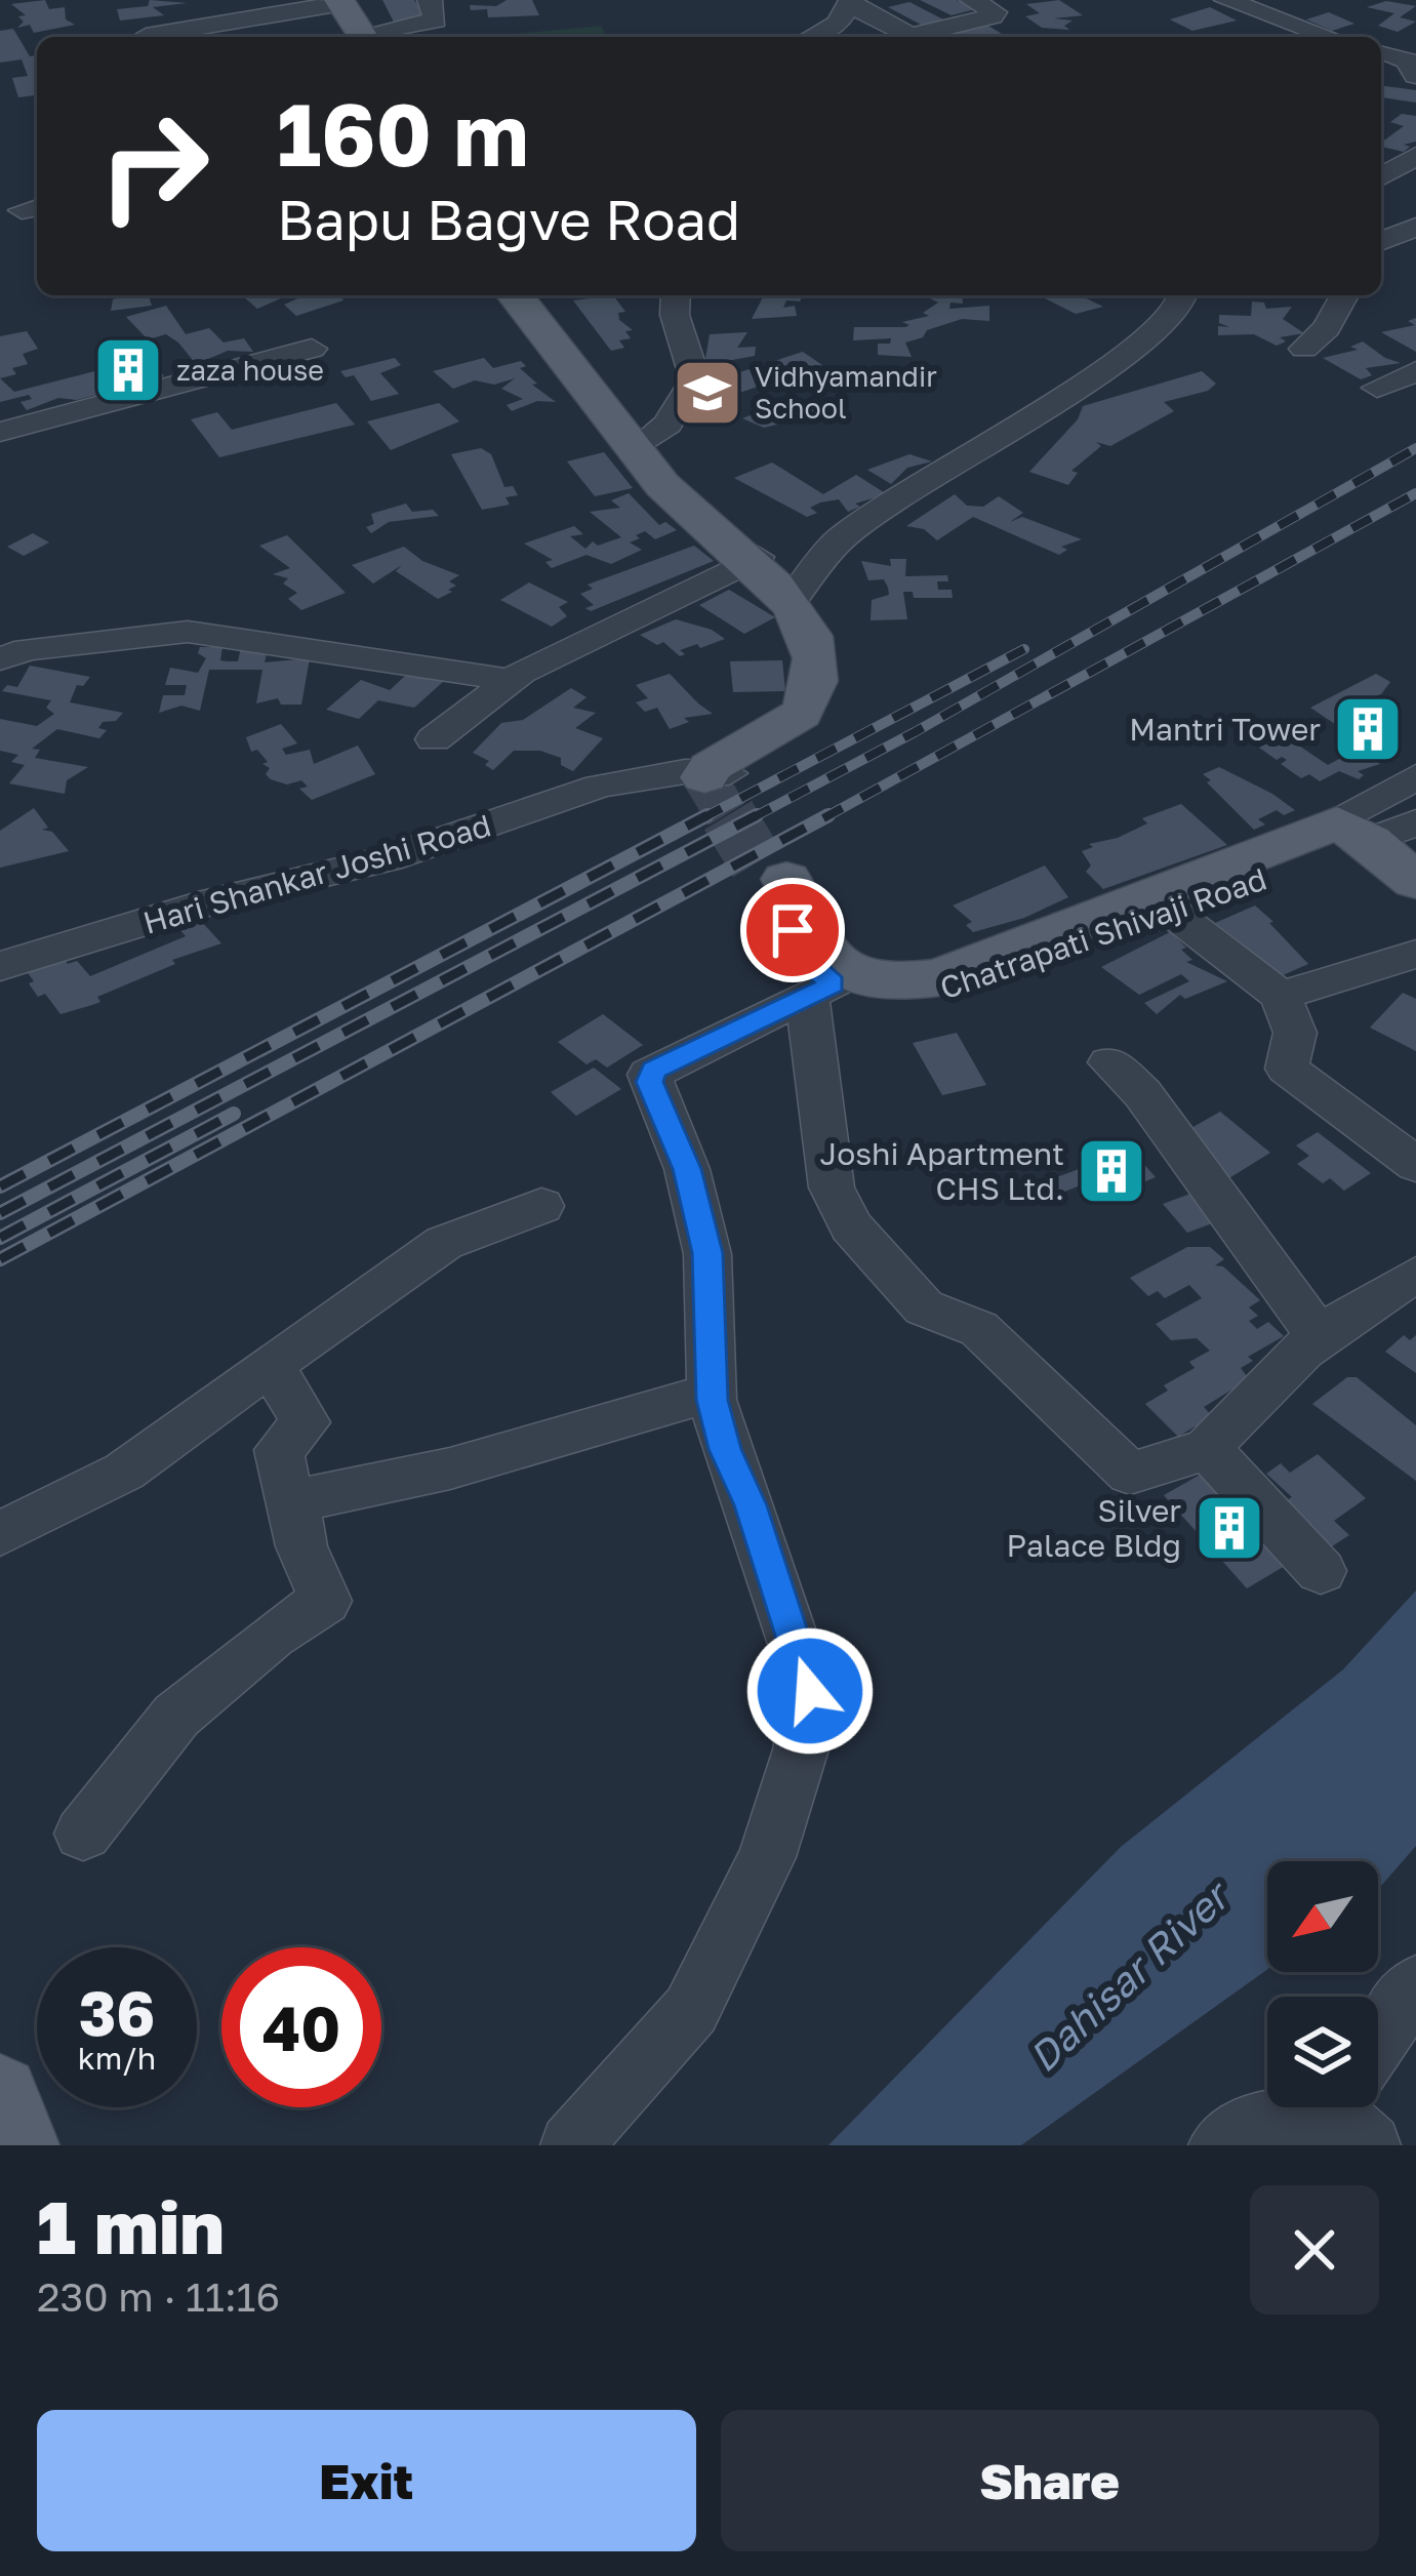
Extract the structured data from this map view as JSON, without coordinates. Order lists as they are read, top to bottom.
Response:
{
  "streets": {
    "main road": ["Chatrapati Shivaji Road"],
    "street": ["Hari Shankar Joshi Road"]
  },
  "water": ["Dahisar River"],
  "places": {
    "building": [
      "zaza house",
      "Mantri Tower",
      "Joshi Apartment CHS Ltd.",
      "Silver Palace Bldg"
    ],
    "school or university": ["Vidhyamandir School"]
  },
  "north": "bottom left",
  "page": {
    "turn": ["160 m", "Bapu Bagve Road"],
    "speed": "36 km/h",
    "limit": "40",
    "heading": ["1 min", "230 m · 11:16"],
    "buttons": ["Exit", "Share"]
  }
}
